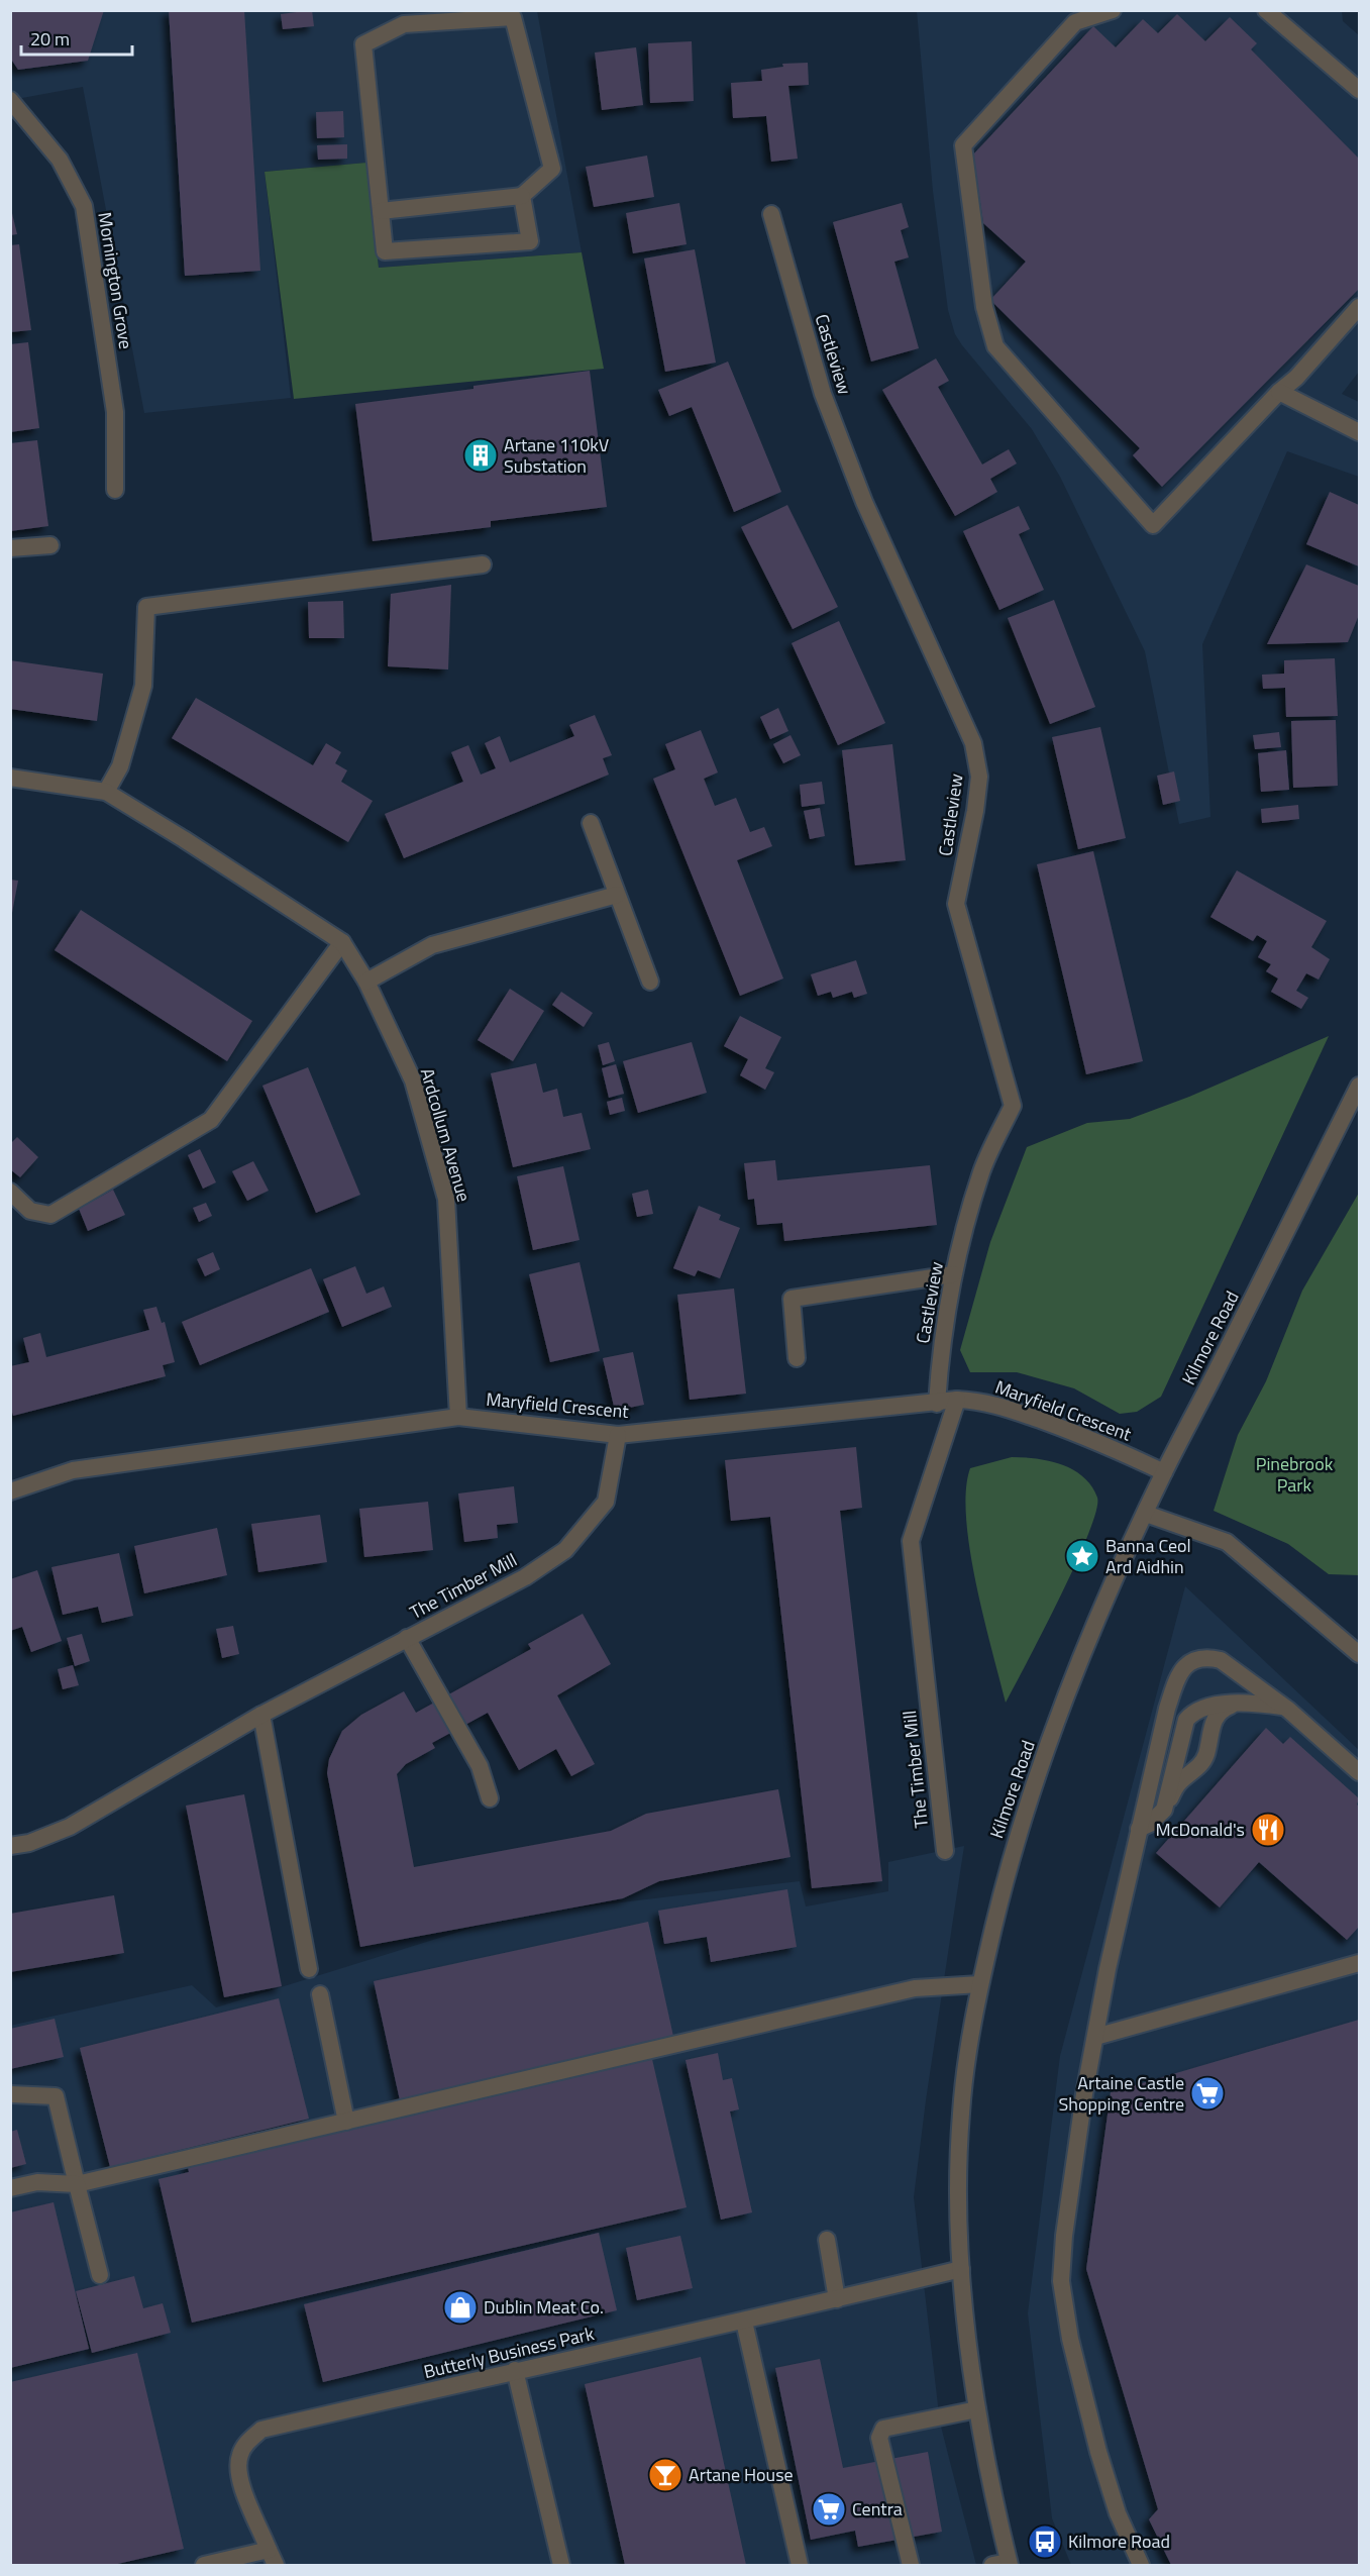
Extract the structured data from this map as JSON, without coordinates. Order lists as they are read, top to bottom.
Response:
{
  "streets": {
    "street": [
      "Mornington Grove",
      "Castleview",
      "Ardcollum Avenue",
      "Kilmore Road",
      "Maryfield Crescent",
      "The Timber Mill",
      "Butterly Business Park"
    ]
  },
  "crossings": [
    ["Castleview", "Maryfield Crescent"],
    ["Ardcollum Avenue", "Maryfield Crescent"],
    ["Kilmore Road", "Maryfield Crescent"],
    ["Kilmore Road", "Butterly Business Park"],
    ["Maryfield Crescent", "The Timber Mill"]
  ],
  "parks": ["Pinebrook Park"],
  "places": {
    "building": ["Artane 110kV Substation"],
    "place": ["Banna Ceol Ard Aidhin"],
    "restaurant": ["McDonald's"],
    "supermarket": ["Artaine Castle Shopping Centre", "Centra"],
    "shop": ["Dublin Meat Co."],
    "bar": ["Artane House"],
    "bus stop": ["Kilmore Road"]
  },
  "scale_bar": "20 m"
}
